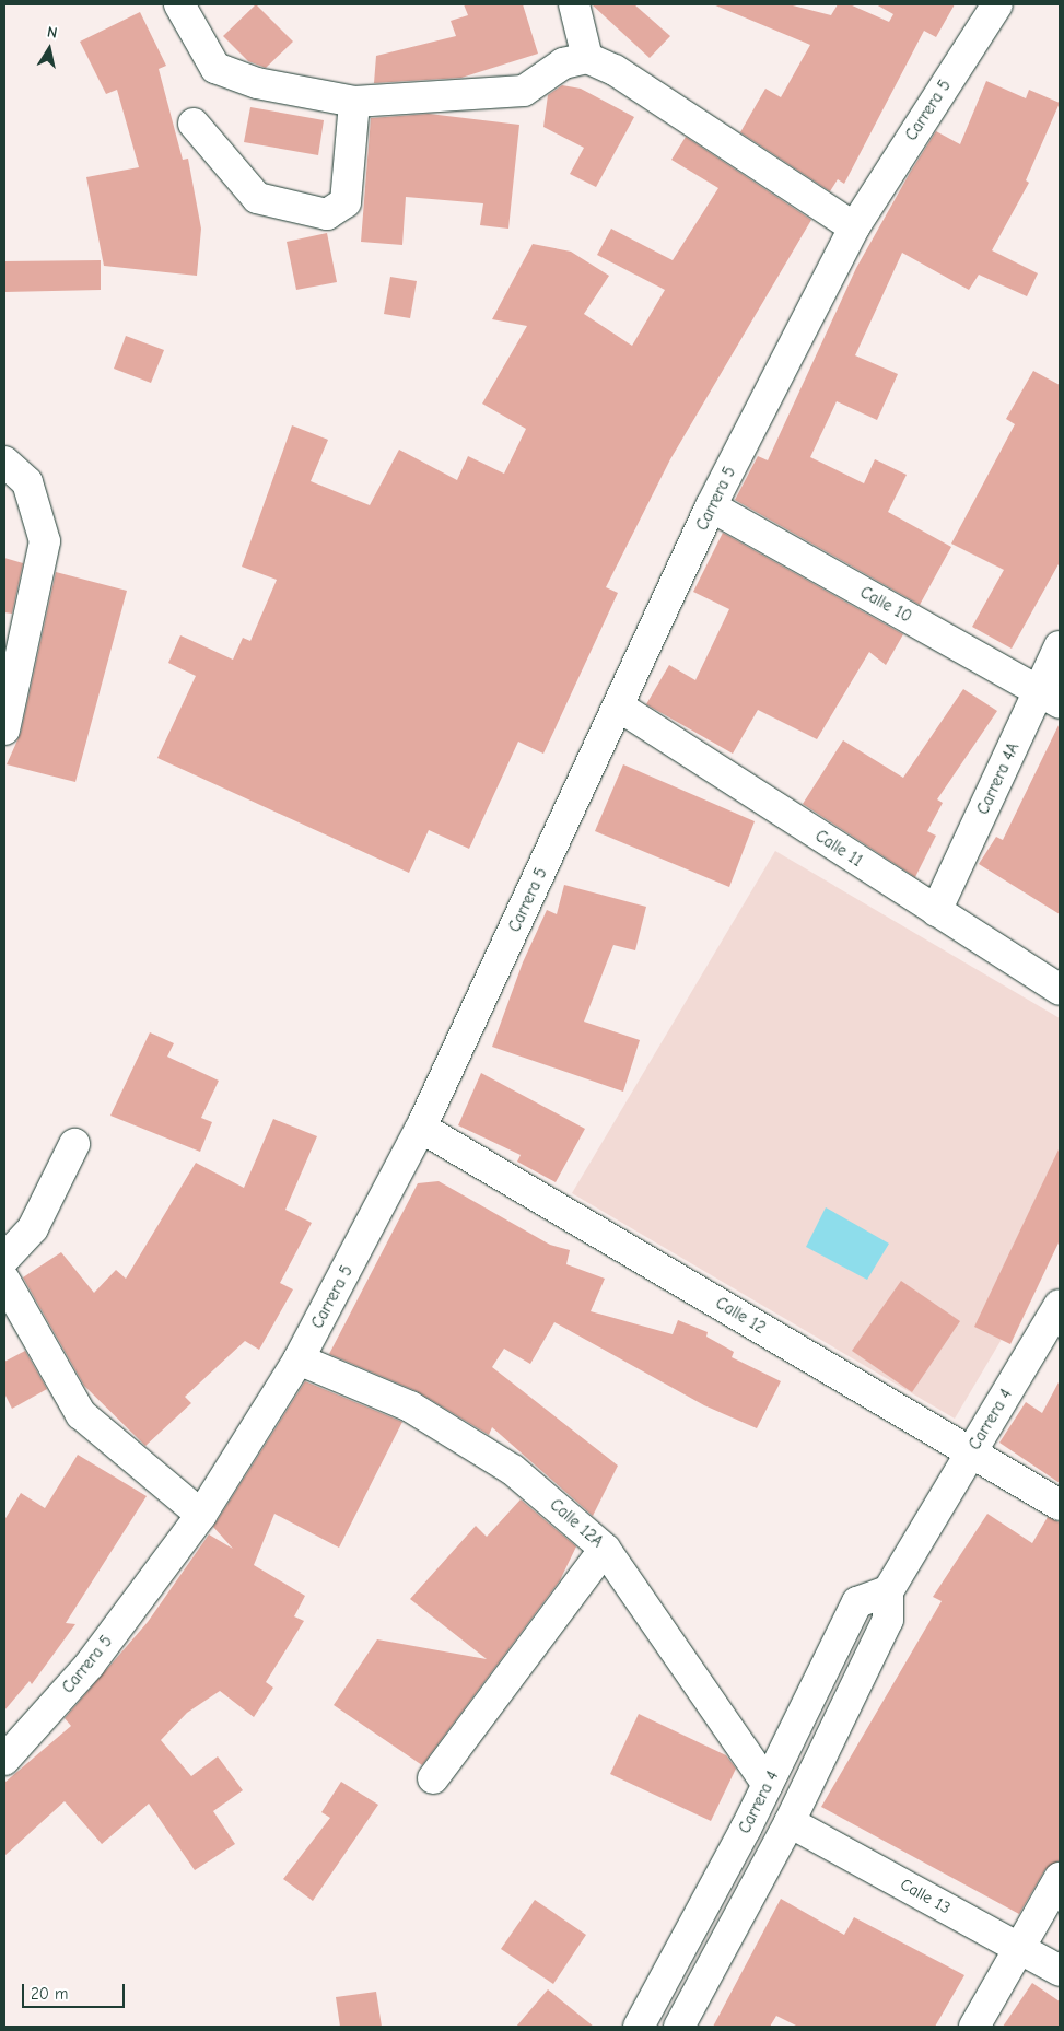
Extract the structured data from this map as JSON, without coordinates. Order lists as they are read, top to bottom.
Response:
{
  "streets": {
    "street": [
      "Carrera 5",
      "Calle 10",
      "Carrera 4A",
      "Calle 11",
      "Calle 12",
      "Carrera 4",
      "Calle 12A",
      "Calle 13"
    ]
  },
  "crossings": [
    ["Carrera 5", "Calle 10"],
    ["Carrera 5", "Calle 11"],
    ["Carrera 5", "Calle 12"],
    ["Carrera 5", "Calle 12A"],
    ["Calle 10", "Carrera 4A"],
    ["Carrera 4A", "Calle 11"],
    ["Calle 12", "Carrera 4"],
    ["Carrera 4", "Calle 12A"]
  ],
  "scale_bar": "20 m",
  "north": "top"
}
